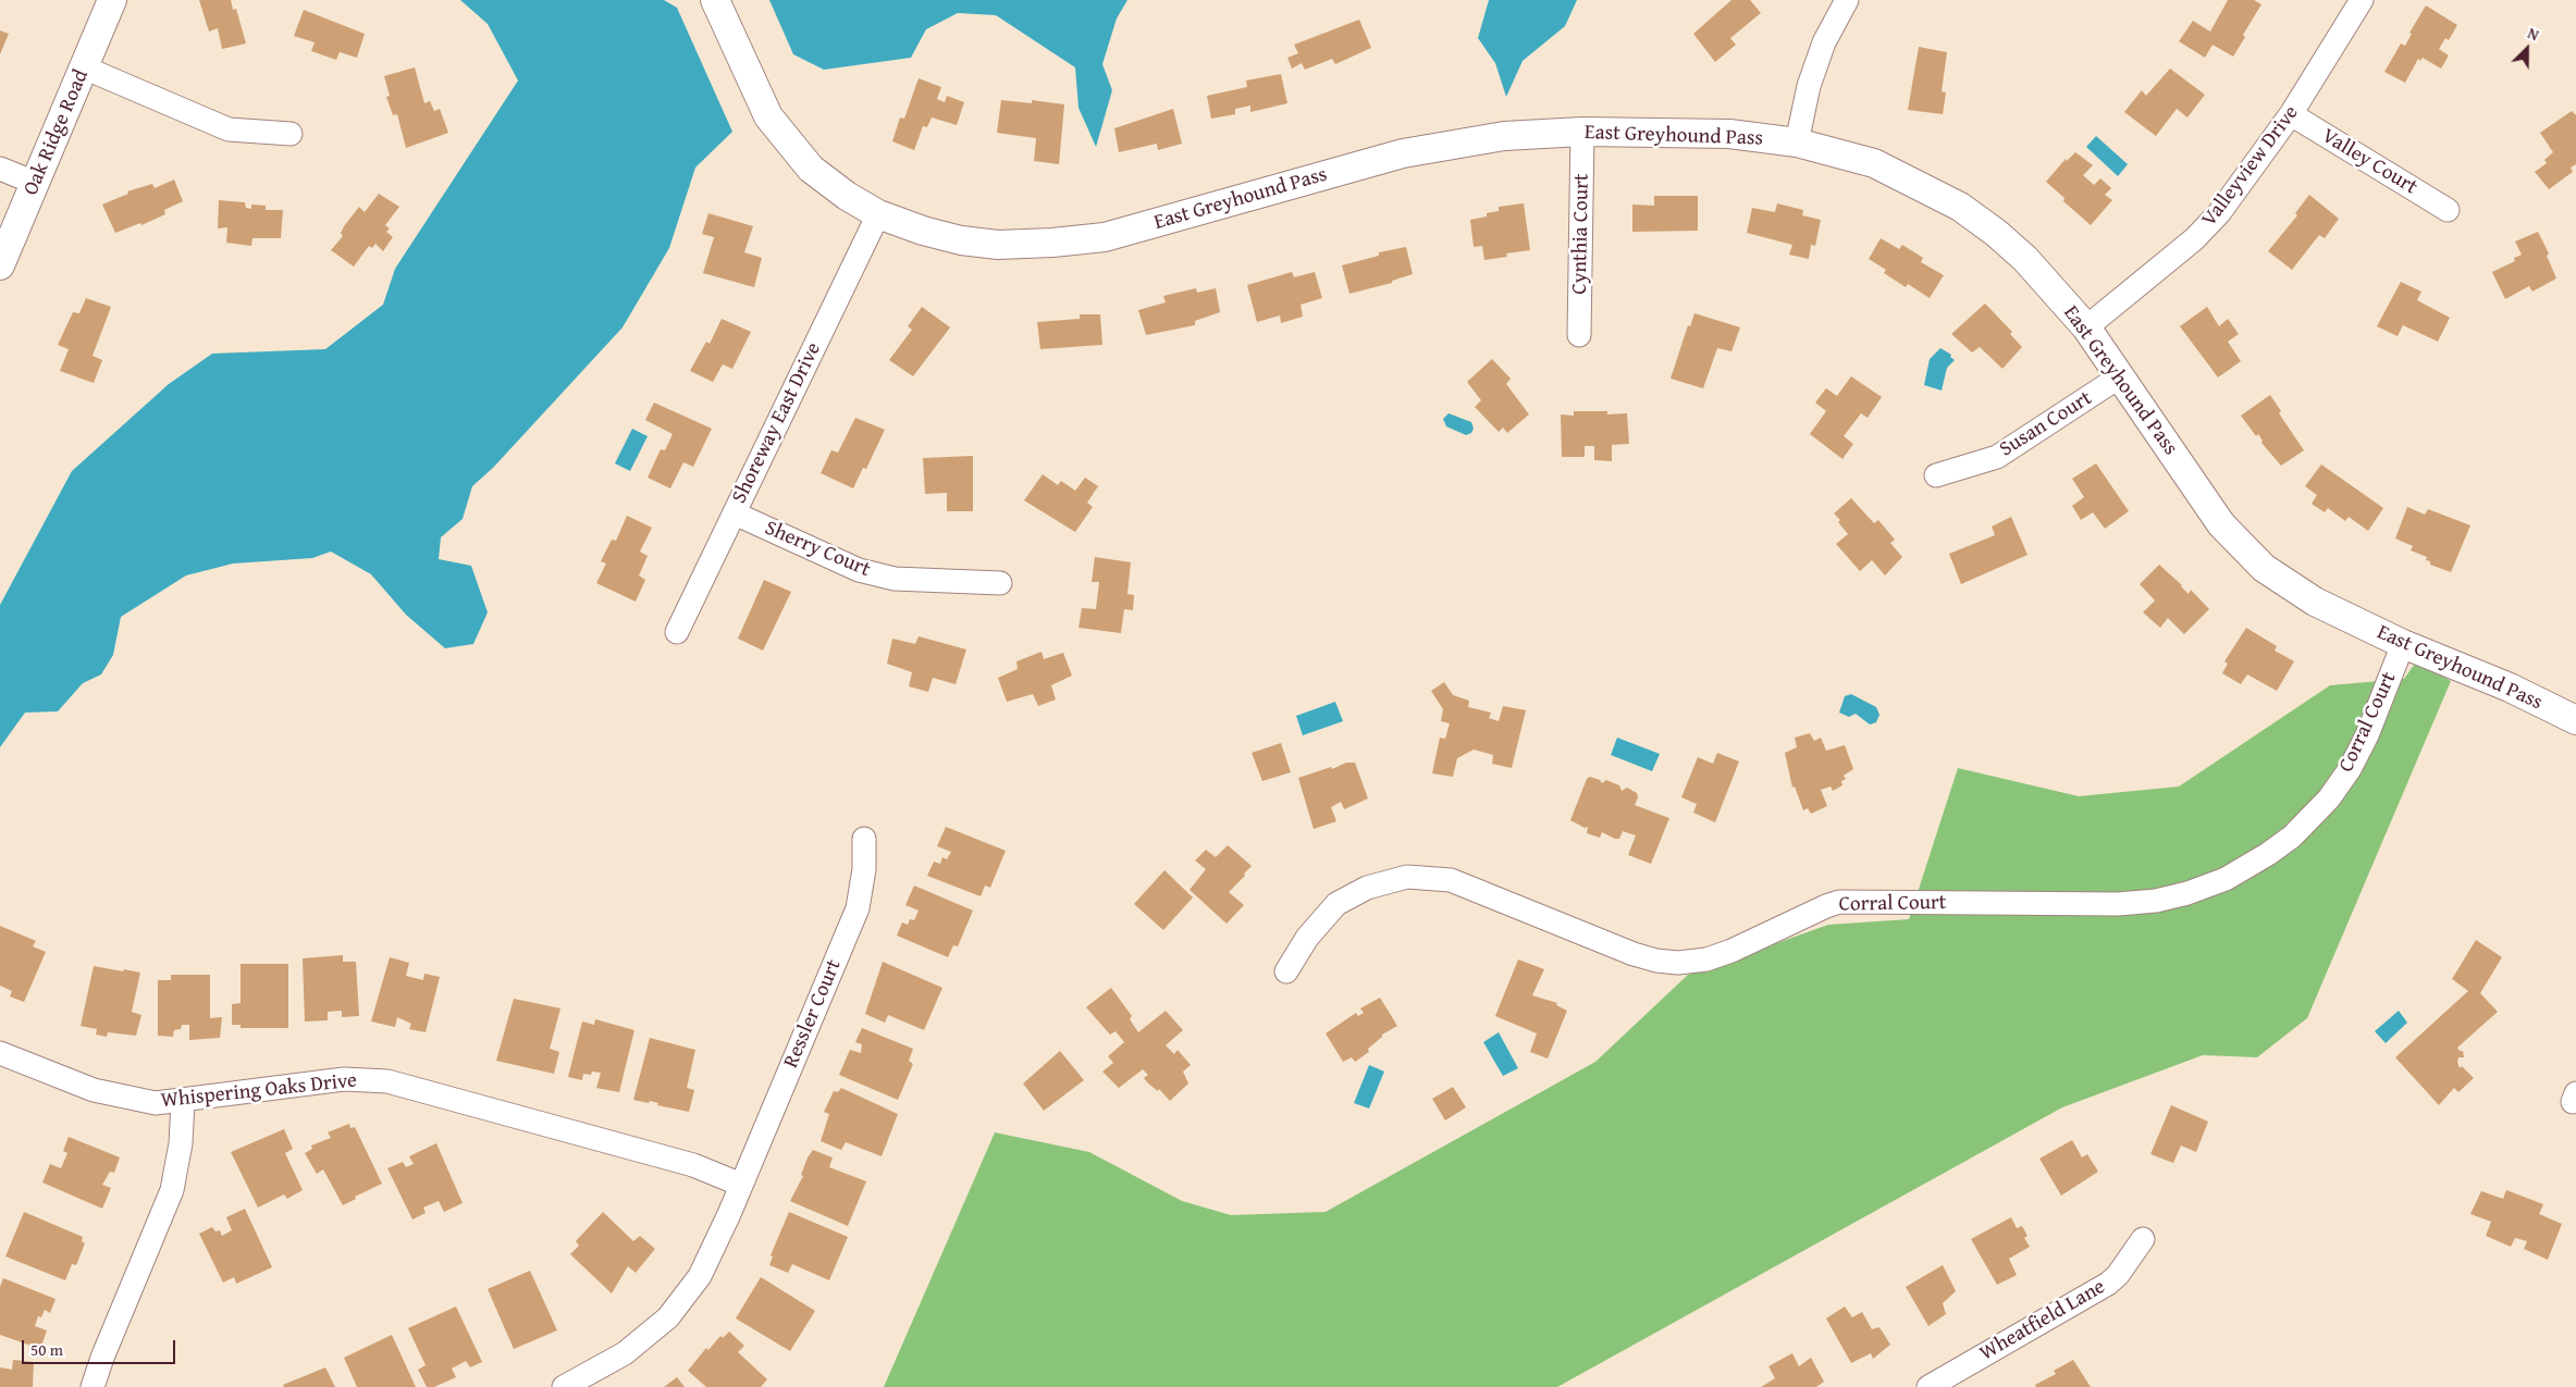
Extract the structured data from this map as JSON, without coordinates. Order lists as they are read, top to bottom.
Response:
{
  "streets": {
    "street": [
      "Oak Ridge Road",
      "East Greyhound Pass",
      "Valley Court",
      "Valleyview Drive",
      "Cynthia Court",
      "Shoreway East Drive",
      "Susan Court",
      "Sherry Court",
      "Corral Court",
      "Ressler Court",
      "Whispering Oaks Drive",
      "Wheatfield Lane"
    ]
  },
  "crossings": [
    ["East Greyhound Pass", "Valleyview Drive"],
    ["East Greyhound Pass", "Cynthia Court"],
    ["East Greyhound Pass", "Shoreway East Drive"],
    ["East Greyhound Pass", "Susan Court"],
    ["East Greyhound Pass", "Corral Court"],
    ["Valley Court", "Valleyview Drive"],
    ["Shoreway East Drive", "Sherry Court"],
    ["Ressler Court", "Whispering Oaks Drive"]
  ],
  "scale_bar": "50 m",
  "north": "top right"
}
